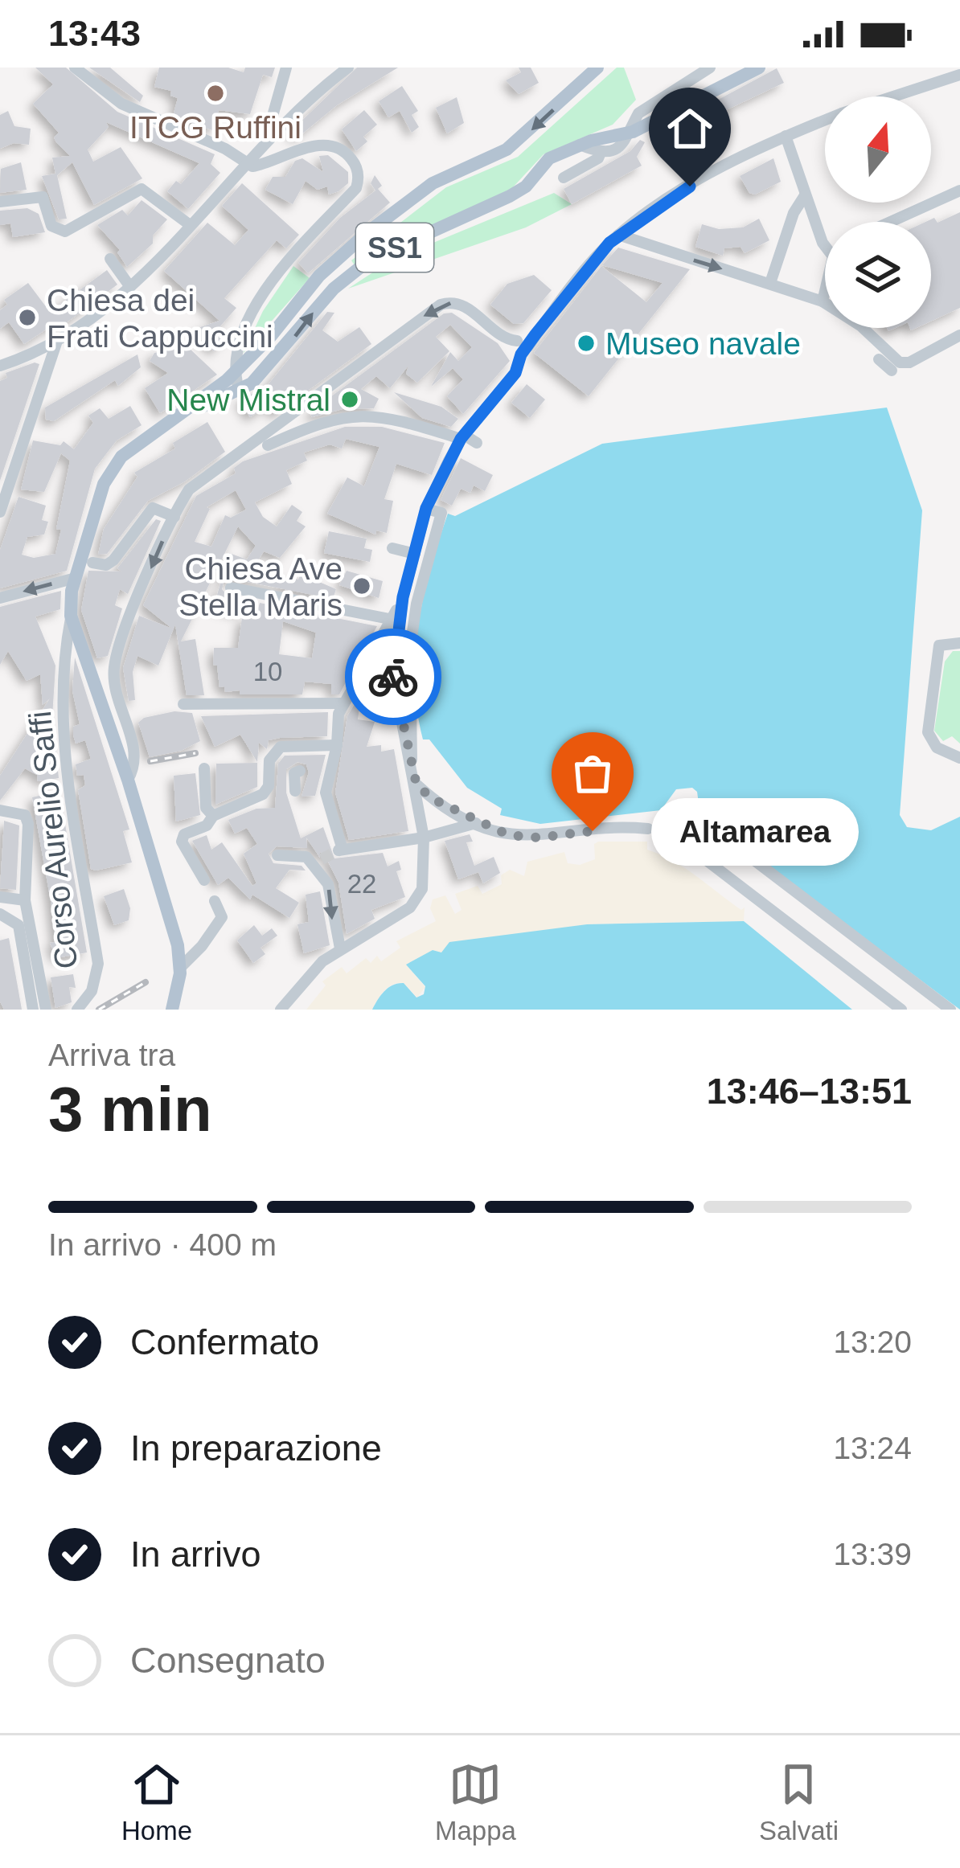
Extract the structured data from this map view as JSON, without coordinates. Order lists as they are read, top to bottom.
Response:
{
  "streets": {
    "main road": ["SS1"],
    "street": ["Corso Aurelio Saffi"]
  },
  "crossings": [
    ["SS1", "Corso Aurelio Saffi"]
  ],
  "places": [
    "ITCG Ruffini",
    "Chiesa dei Frati Cappuccini",
    "Museo navale",
    "New Mistral",
    "Chiesa Ave Stella Maris",
    "Altamarea"
  ],
  "house_numbers": ["10", "22"],
  "north": "top",
  "page": {
    "status": "13:43",
    "bubble": "Altamarea",
    "heading": ["3 min", "Arriva tra", "13:46–13:51"],
    "bar": "In arrivo · 400 m",
    "list": [
      ["Confermato", "13:20"],
      ["In preparazione", "13:24"],
      ["In arrivo", "13:39"],
      "Consegnato"
    ],
    "tabs": ["Home", "Mappa", "Salvati"]
  }
}
